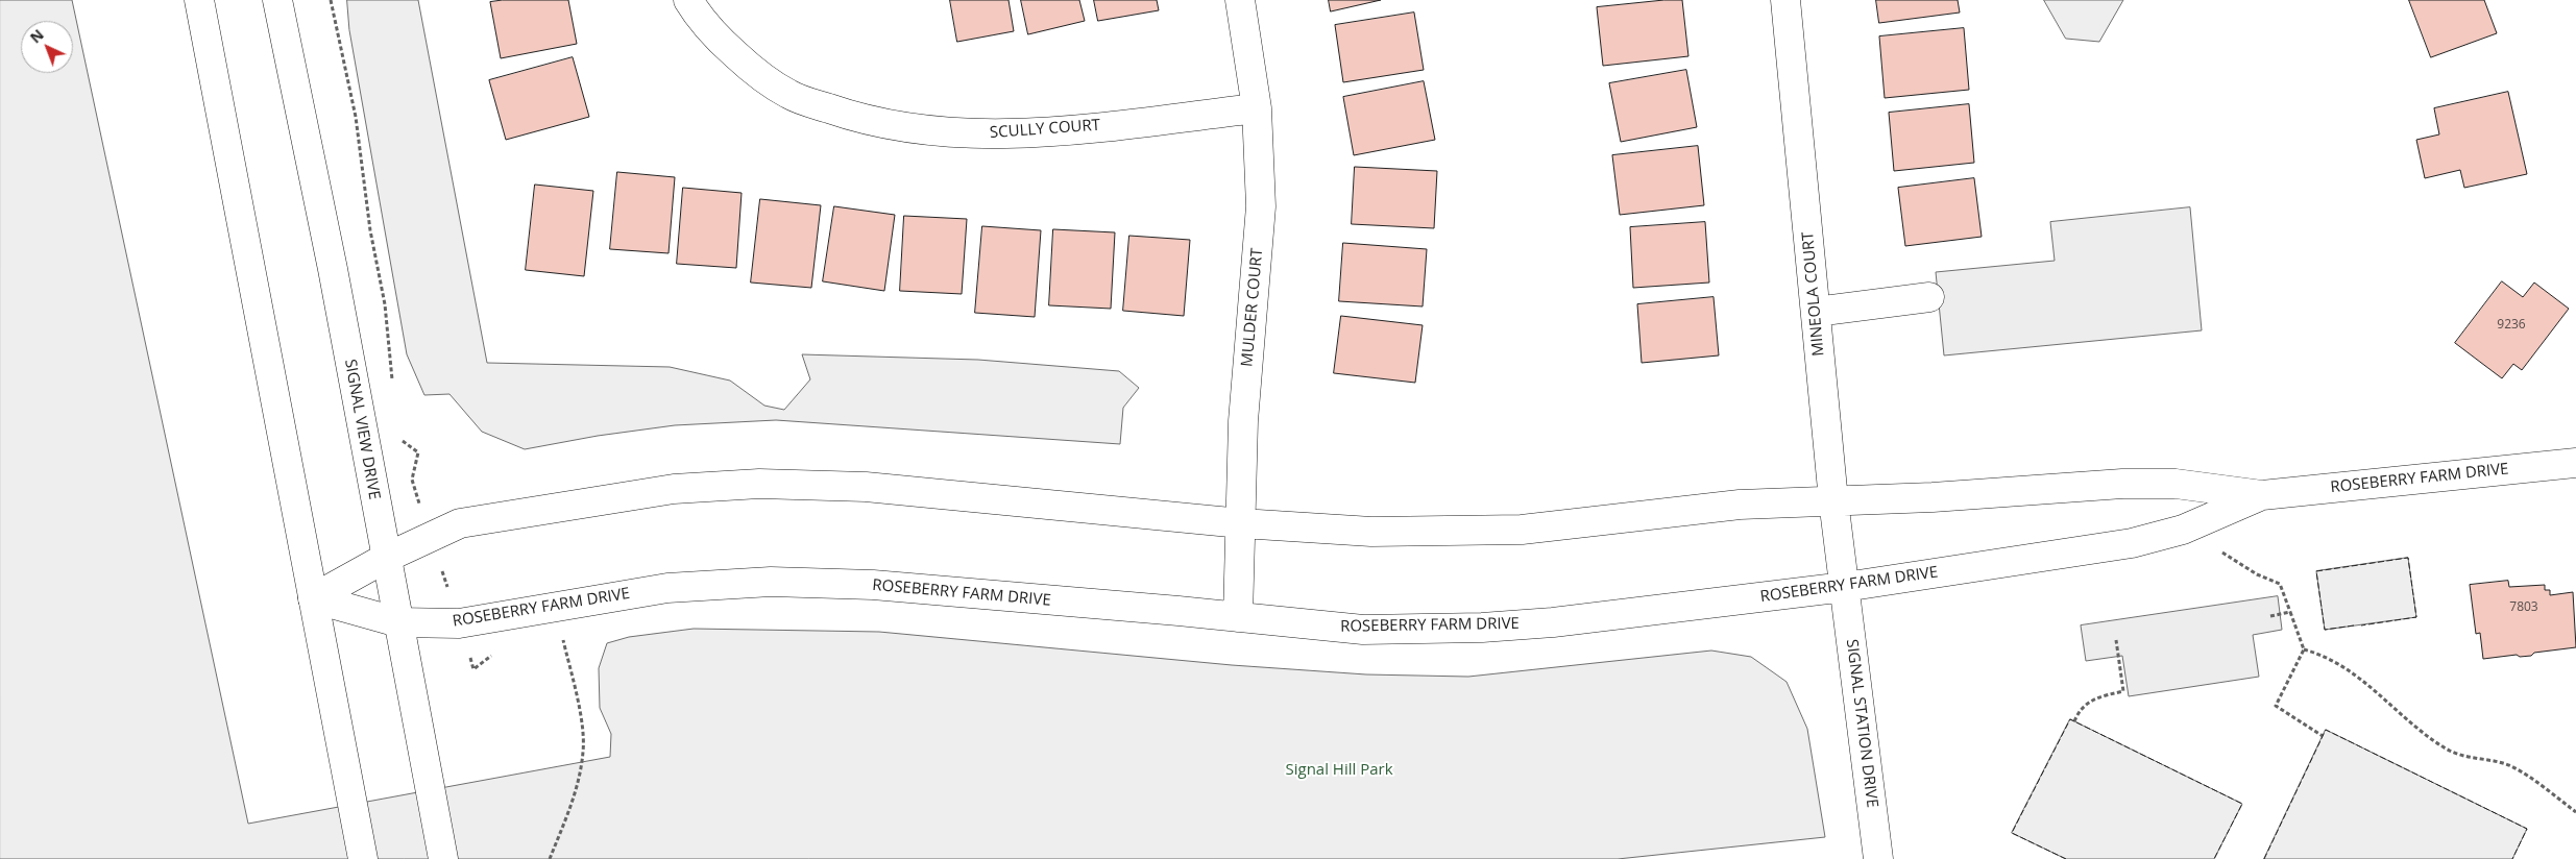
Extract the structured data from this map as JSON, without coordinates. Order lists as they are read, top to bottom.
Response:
{
  "streets": {
    "street": [
      "SCULLY COURT",
      "MINEOLA COURT",
      "MULDER COURT",
      "SIGNAL VIEW DRIVE",
      "ROSEBERRY FARM DRIVE",
      "SIGNAL STATION DRIVE"
    ]
  },
  "crossings": [
    ["SCULLY COURT", "MULDER COURT"],
    ["MINEOLA COURT", "ROSEBERRY FARM DRIVE"],
    ["MINEOLA COURT", "SIGNAL STATION DRIVE"],
    ["MULDER COURT", "ROSEBERRY FARM DRIVE"],
    ["SIGNAL VIEW DRIVE", "ROSEBERRY FARM DRIVE"],
    ["ROSEBERRY FARM DRIVE", "SIGNAL STATION DRIVE"]
  ],
  "parks": ["Signal Hill Park"],
  "house_numbers": ["9236", "7803"],
  "north": "top left"
}
